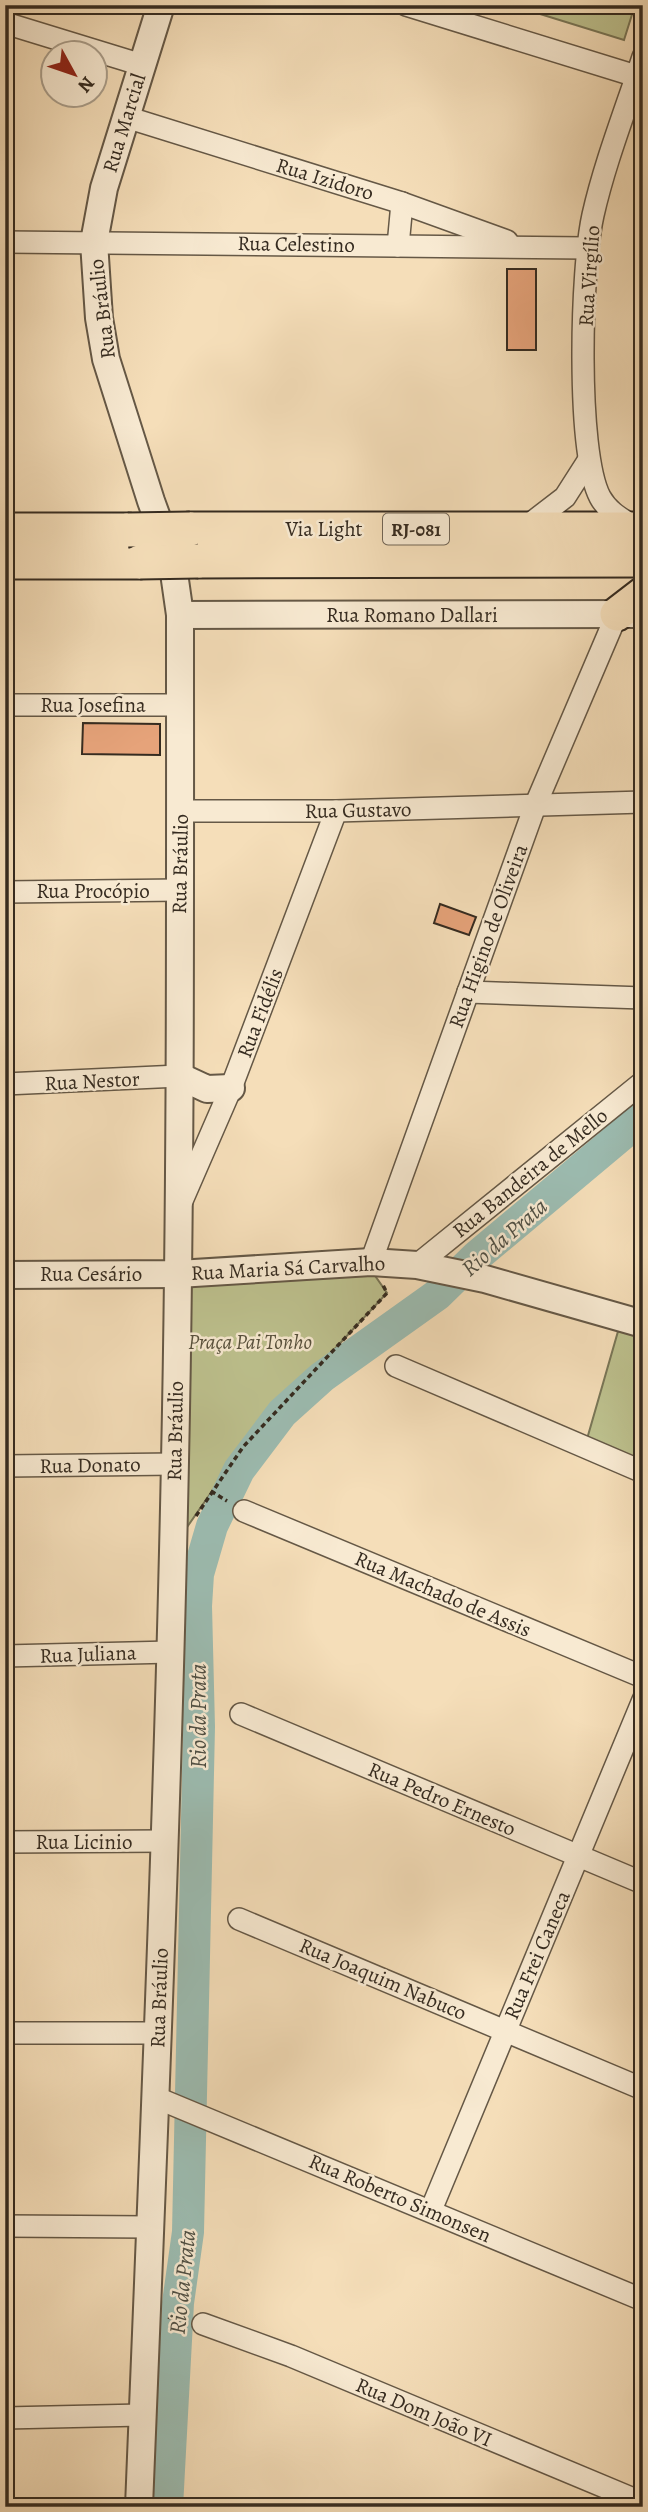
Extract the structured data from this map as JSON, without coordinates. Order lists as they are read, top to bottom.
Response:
{
  "streets": {
    "main road": ["Via Light", "RJ-081"],
    "street": [
      "Rua Marcial",
      "Rua Izidoro",
      "Rua Celestino",
      "Rua Virgílio",
      "Rua Bráulio",
      "Rua Romano Dallari",
      "Rua Josefina",
      "Rua Gustavo",
      "Rua Procópio",
      "Rua Higino de Oliveira",
      "Rua Fidélis",
      "Rua Nestor",
      "Rua Bandeira de Mello",
      "Rua Maria Sá Carvalho",
      "Rua Cesário",
      "Rua Donato",
      "Rua Machado de Assis",
      "Rua Juliana",
      "Rua Pedro Ernesto",
      "Rua Licinio",
      "Rua Frei Caneca",
      "Rua Joaquim Nabuco",
      "Rua Roberto Simonsen",
      "Rua Dom João VI"
    ]
  },
  "crossings": [
    ["Rua Marcial", "Rua Izidoro"],
    ["Rua Marcial", "Rua Celestino"],
    ["Rua Marcial", "Rua Bráulio"],
    ["Rua Izidoro", "Rua Celestino"],
    ["Rua Celestino", "Rua Virgílio"],
    ["Rua Celestino", "Rua Bráulio"],
    ["Rua Virgílio", "Via Light"],
    ["Rua Bráulio", "Rua Romano Dallari"],
    ["Rua Bráulio", "Rua Josefina"],
    ["Rua Bráulio", "Rua Gustavo"],
    ["Rua Bráulio", "Rua Procópio"],
    ["Rua Bráulio", "Rua Fidélis"],
    ["Rua Bráulio", "Rua Nestor"],
    ["Rua Bráulio", "Rua Maria Sá Carvalho"],
    ["Rua Bráulio", "Rua Cesário"],
    ["Rua Bráulio", "Rua Donato"],
    ["Rua Bráulio", "Rua Juliana"],
    ["Rua Bráulio", "Rua Licinio"],
    ["Rua Bráulio", "Rua Roberto Simonsen"],
    ["Rua Romano Dallari", "Rua Higino de Oliveira"],
    ["Rua Gustavo", "Rua Higino de Oliveira"],
    ["Rua Gustavo", "Rua Fidélis"],
    ["Rua Higino de Oliveira", "Rua Maria Sá Carvalho"],
    ["Rua Bandeira de Mello", "Rua Maria Sá Carvalho"],
    ["Rua Maria Sá Carvalho", "Rua Cesário"],
    ["Rua Pedro Ernesto", "Rua Frei Caneca"],
    ["Rua Frei Caneca", "Rua Joaquim Nabuco"],
    ["Rua Frei Caneca", "Rua Roberto Simonsen"]
  ],
  "water": ["Rio da Prata"],
  "parks": ["Praça Pai Tonho"],
  "north": "bottom right"
}
